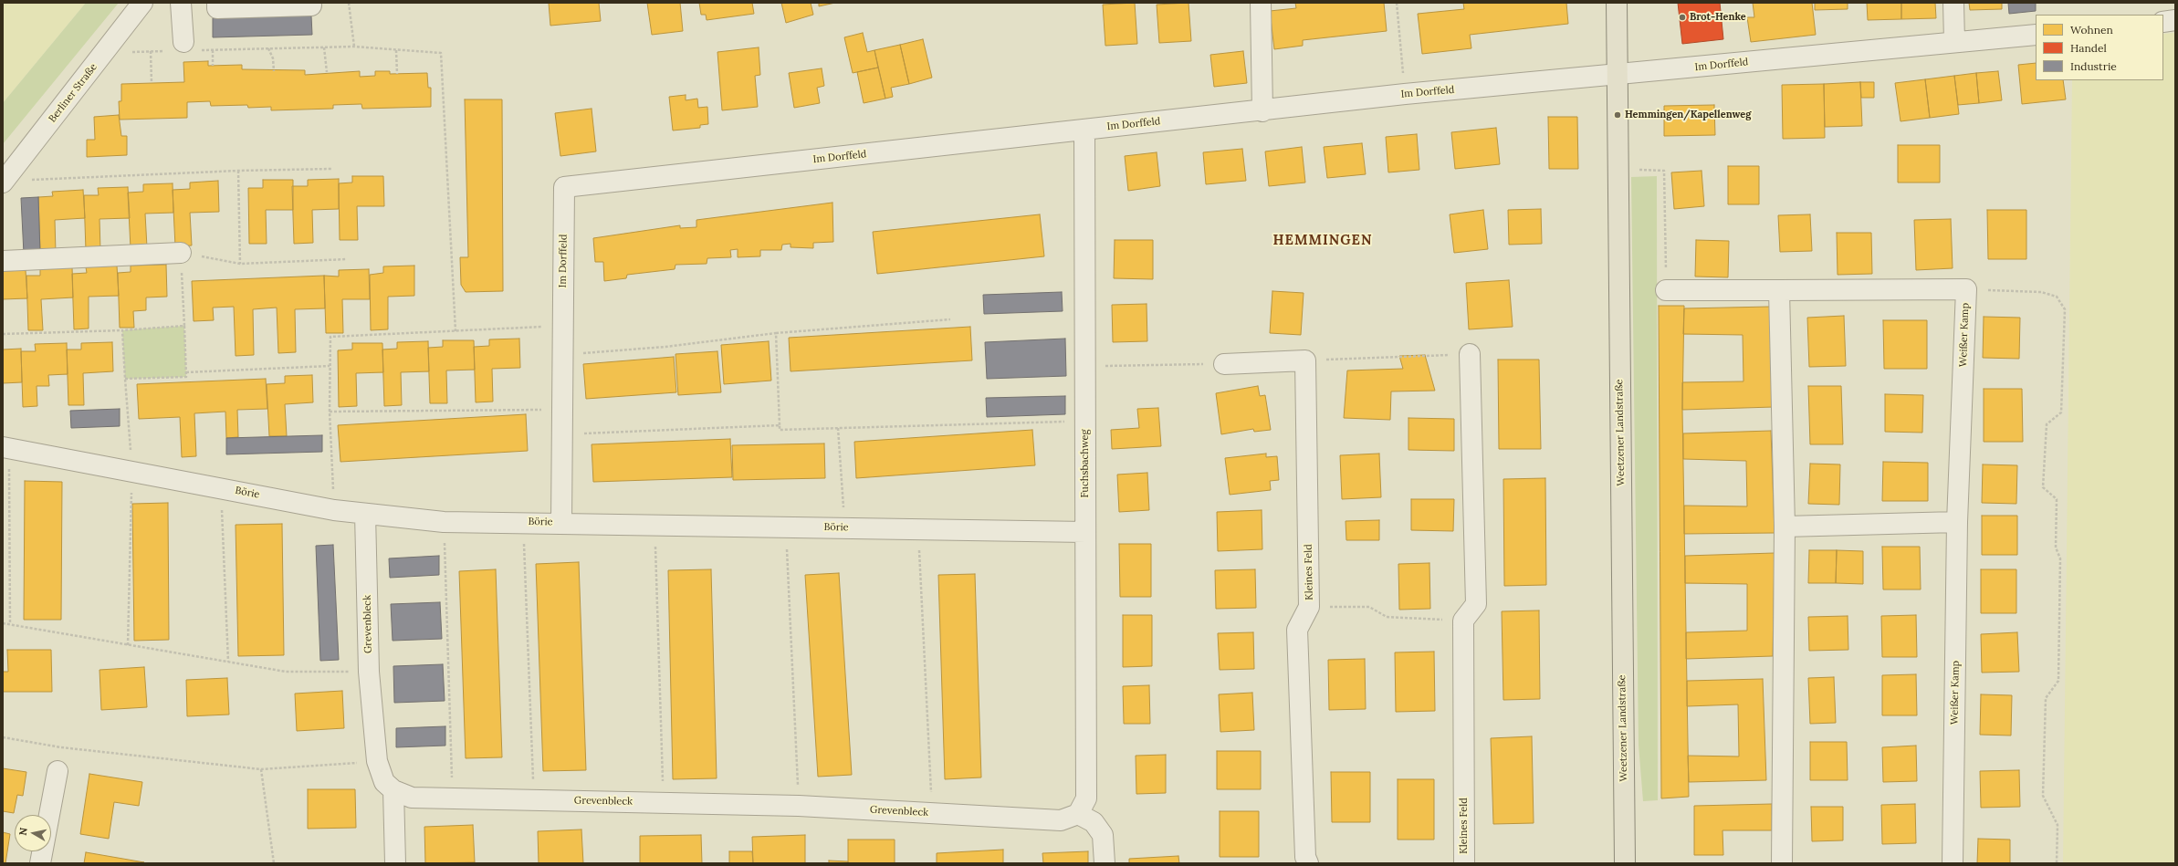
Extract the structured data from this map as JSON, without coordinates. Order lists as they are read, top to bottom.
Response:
{
  "streets": {
    "main road": ["Weetzener Landstraße"],
    "street": [
      "Im Dorffeld",
      "Berliner Straße",
      "Weißer Kamp",
      "Fuchsbachweg",
      "Börie",
      "Kleines Feld",
      "Grevenbleck"
    ]
  },
  "crossings": [
    ["Im Dorffeld", "Weetzener Landstraße"],
    ["Im Dorffeld", "Fuchsbachweg"],
    ["Im Dorffeld", "Börie"],
    ["Fuchsbachweg", "Börie"],
    ["Fuchsbachweg", "Grevenbleck"],
    ["Börie", "Grevenbleck"]
  ],
  "districts": ["HEMMINGEN"],
  "places": ["Brot-Henke", "Hemmingen/Kapellenweg"],
  "legend": ["Wohnen", "Handel", "Industrie"],
  "north": "left"
}
